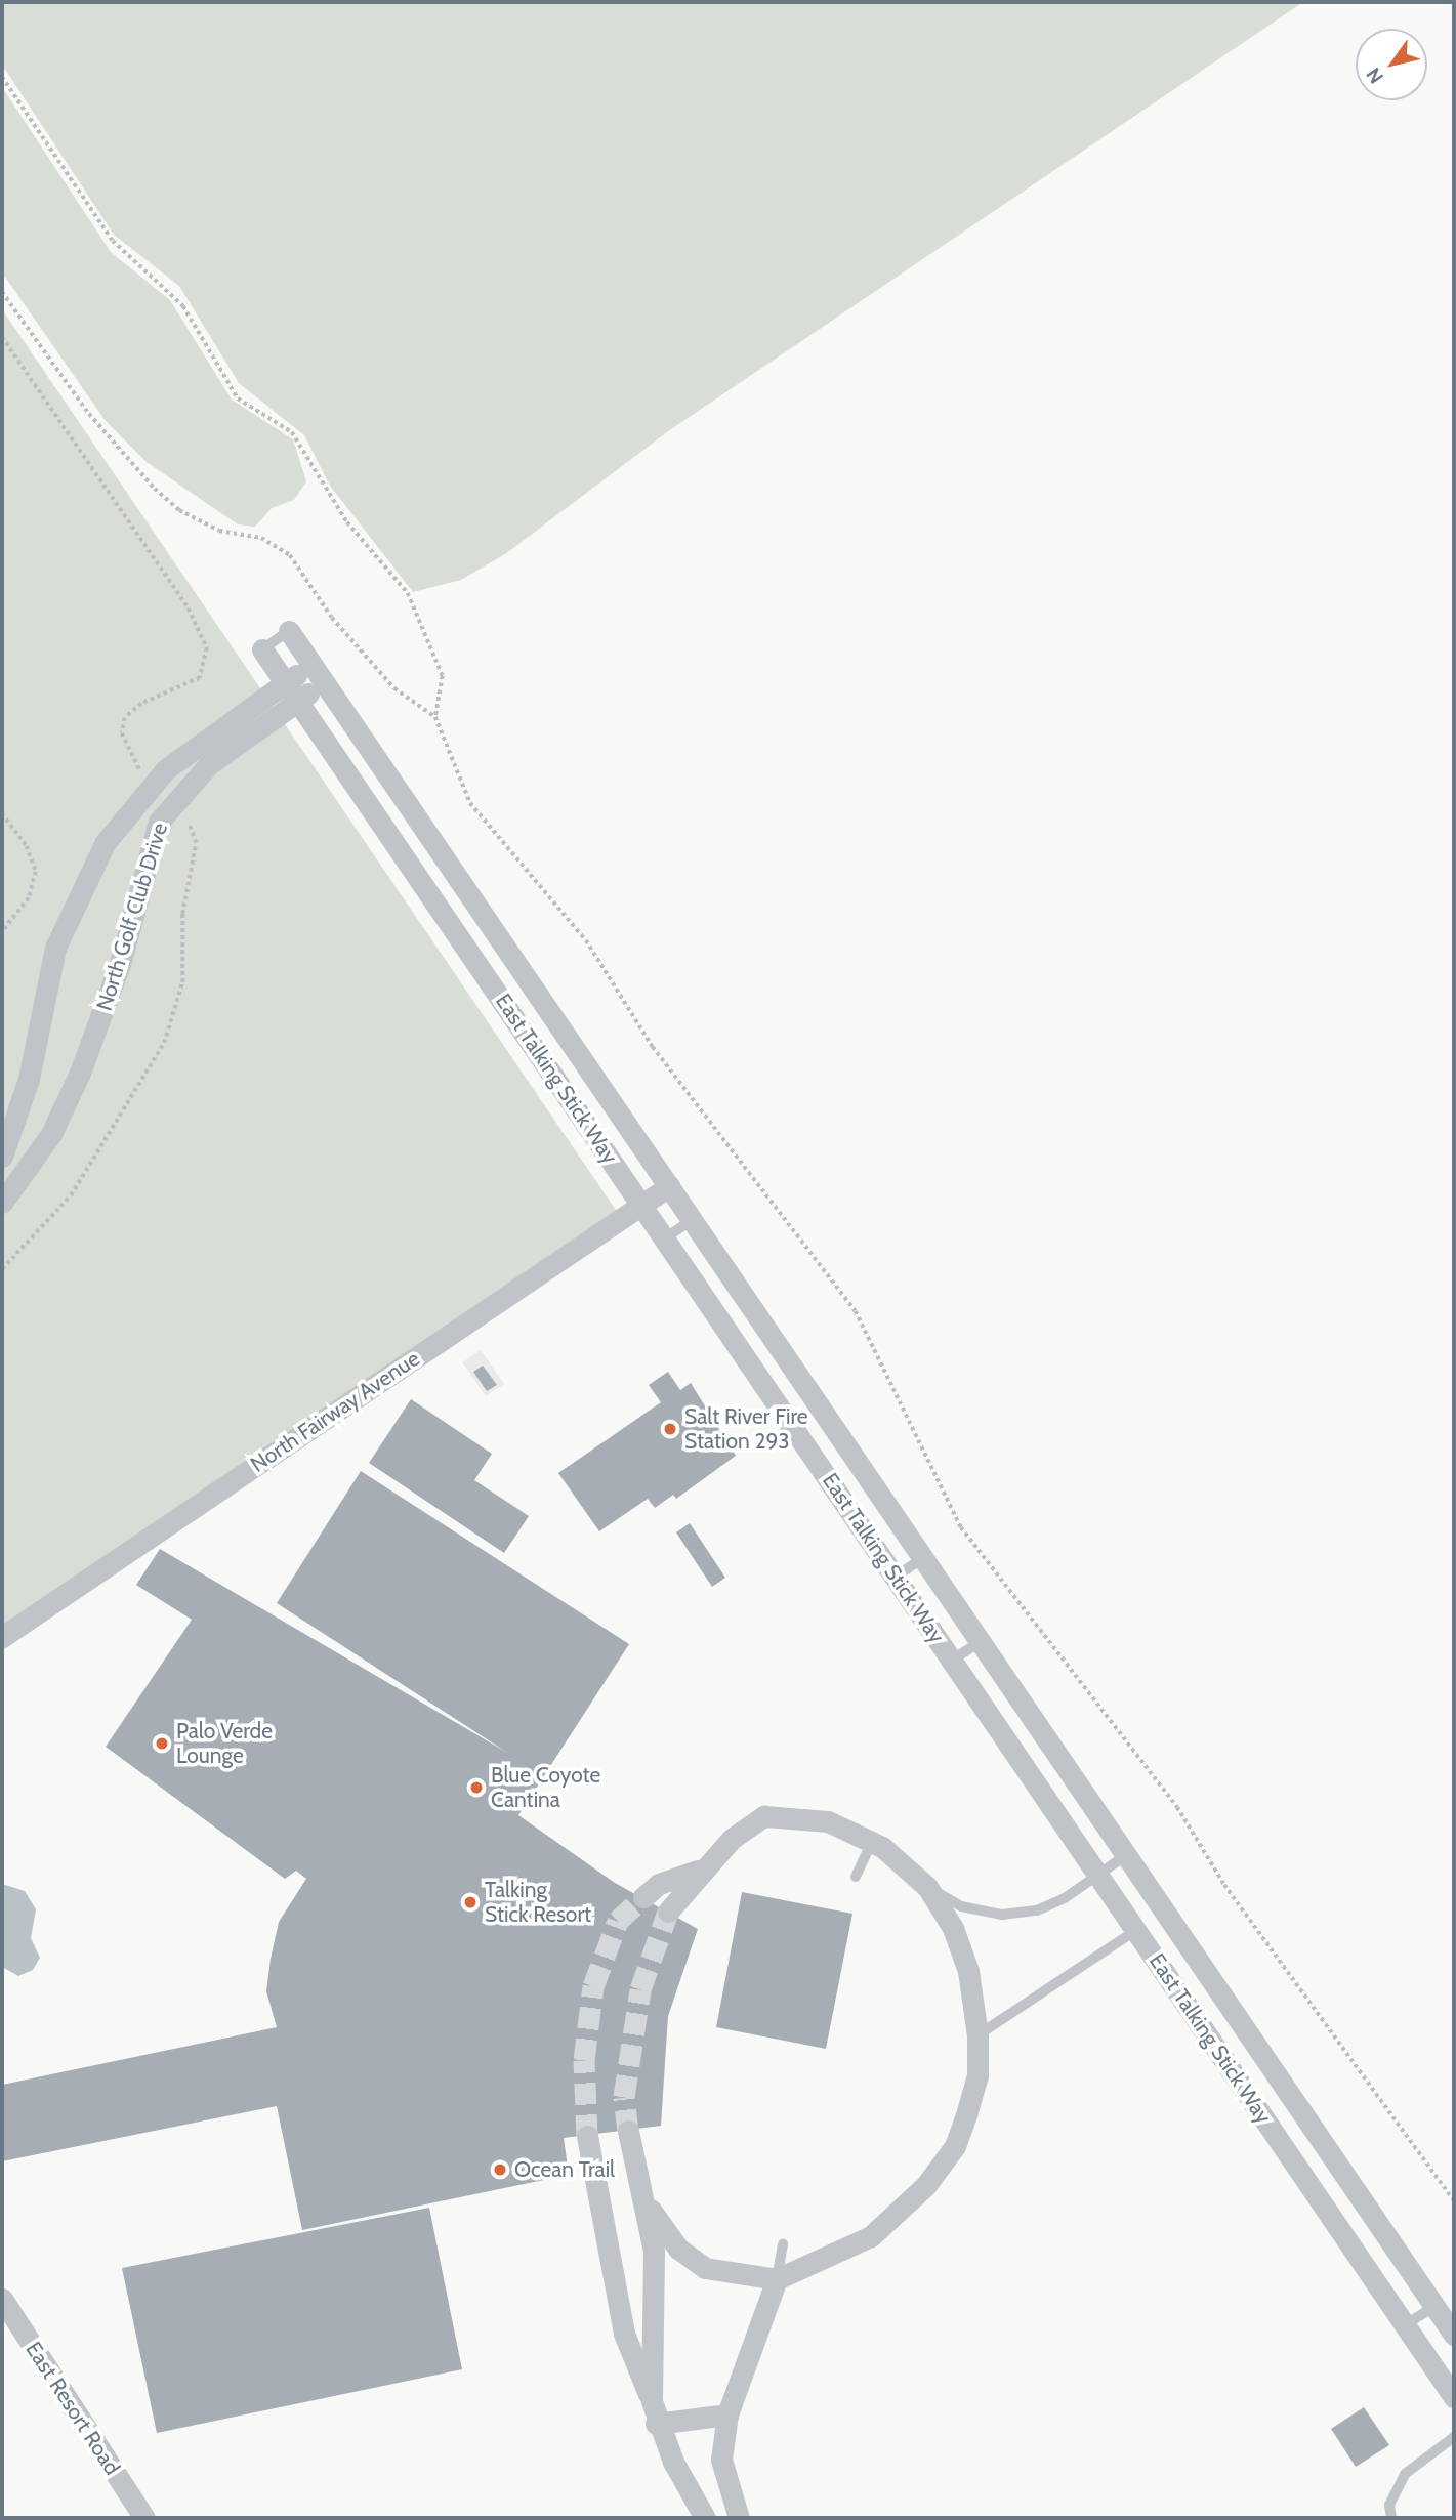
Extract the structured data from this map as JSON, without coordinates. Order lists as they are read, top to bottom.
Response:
{
  "streets": {
    "street": [
      "North Golf Club Drive",
      "East Talking Stick Way",
      "North Fairway Avenue",
      "East Resort Road"
    ]
  },
  "crossings": [
    ["North Golf Club Drive", "East Talking Stick Way"],
    ["East Talking Stick Way", "North Fairway Avenue"]
  ],
  "places": [
    "Salt River Fire Station 293",
    "Palo Verde Lounge",
    "Blue Coyote Cantina",
    "Talking Stick Resort",
    "Ocean Trail"
  ],
  "north": "bottom left"
}
